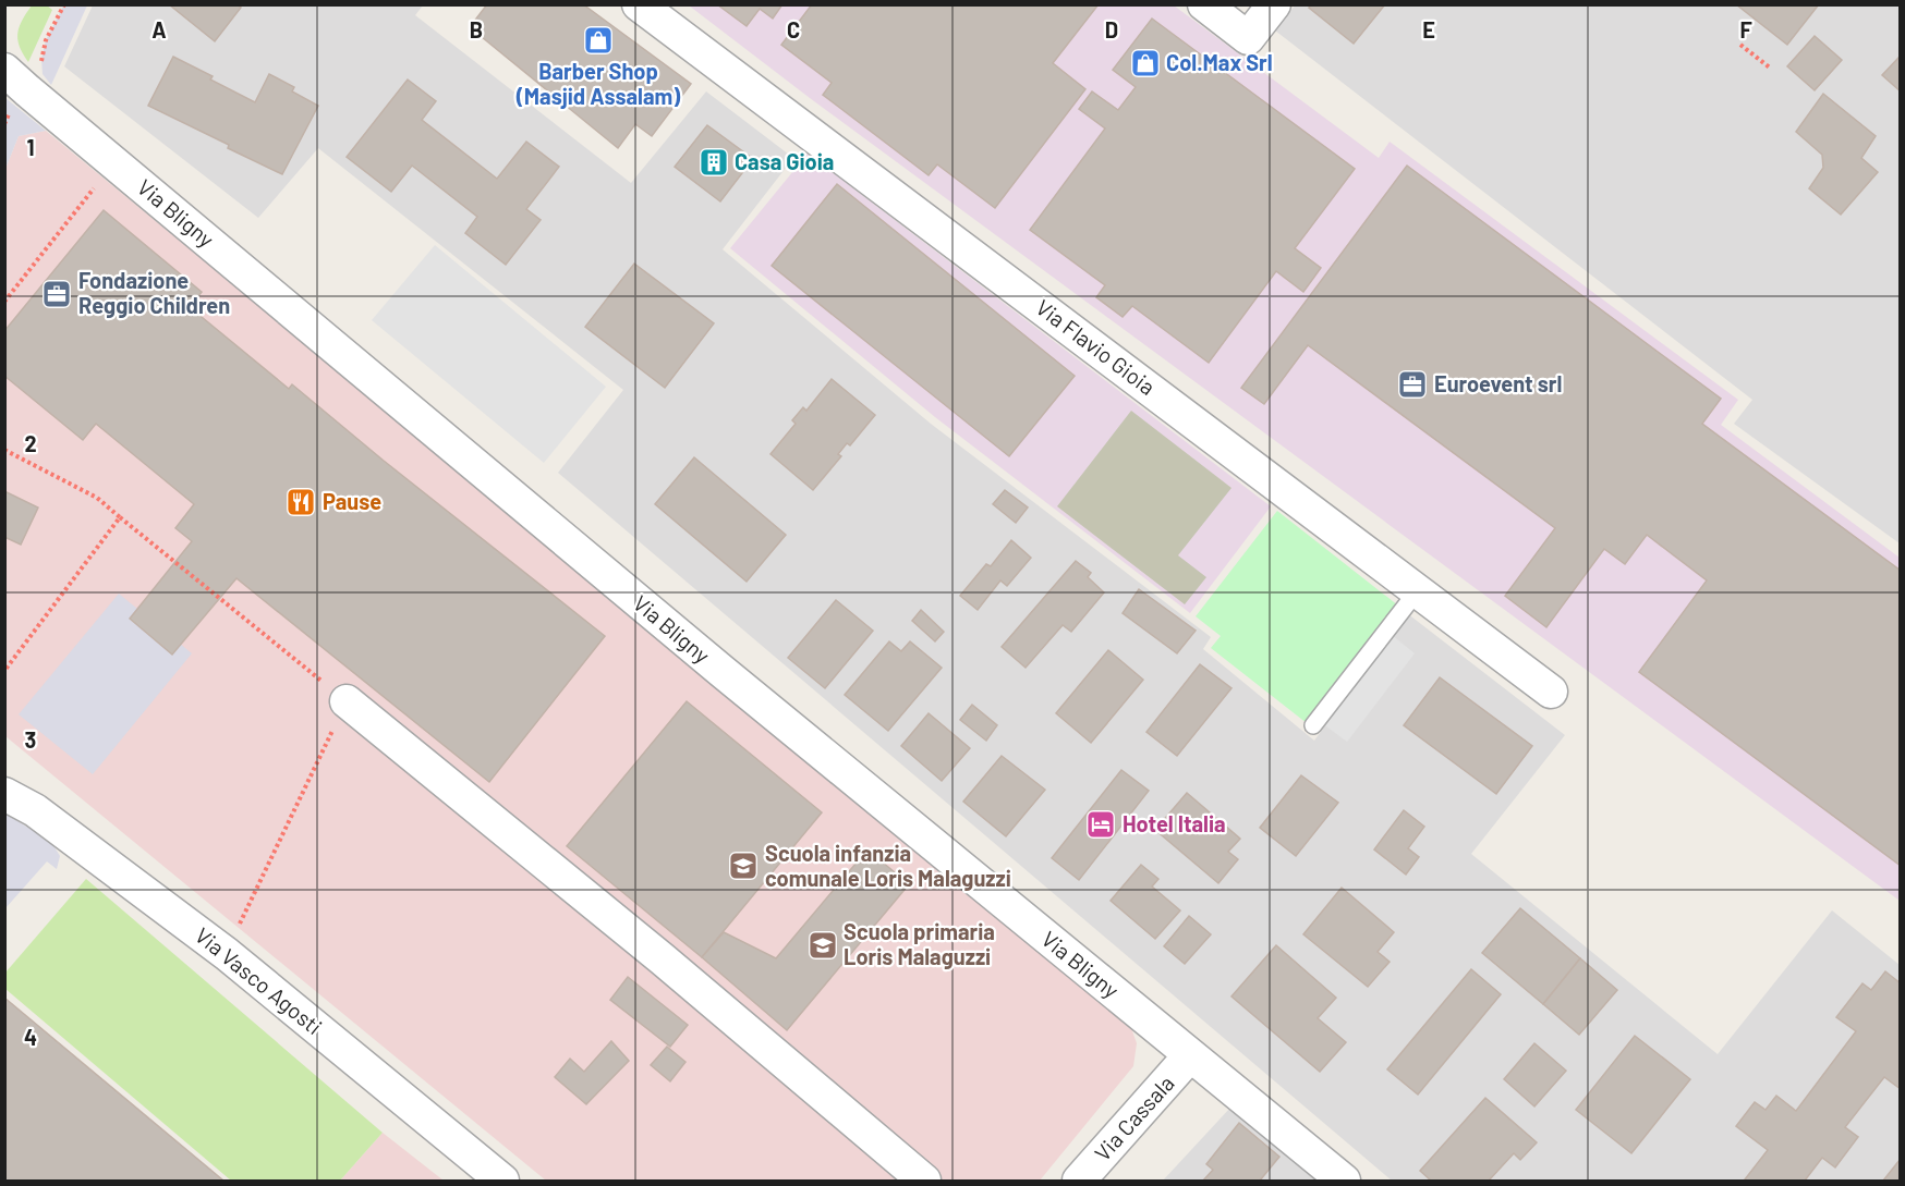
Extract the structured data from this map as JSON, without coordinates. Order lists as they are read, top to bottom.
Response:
{
  "streets": {
    "street": [
      "Via Bligny",
      "Via Flavio Gioia",
      "Via Vasco Agosti",
      "Via Cassala"
    ]
  },
  "crossings": [
    ["Via Bligny", "Via Cassala"]
  ],
  "places": {
    "shop": ["Barber Shop (Masjid Assalam)", "Col.Max Srl"],
    "building": ["Casa Gioia"],
    "office": ["Fondazione Reggio Children", "Euroevent srl"],
    "restaurant": ["Pause"],
    "hotel": ["Hotel Italia"],
    "school or university": ["Scuola infanzia comunale Loris Malaguzzi", "Scuola primaria Loris Malaguzzi"]
  },
  "grid": {
    "columns": [
      "A",
      "B",
      "C",
      "D",
      "E",
      "F"
    ],
    "rows": [
      "1",
      "2",
      "3",
      "4"
    ]
  }
}
